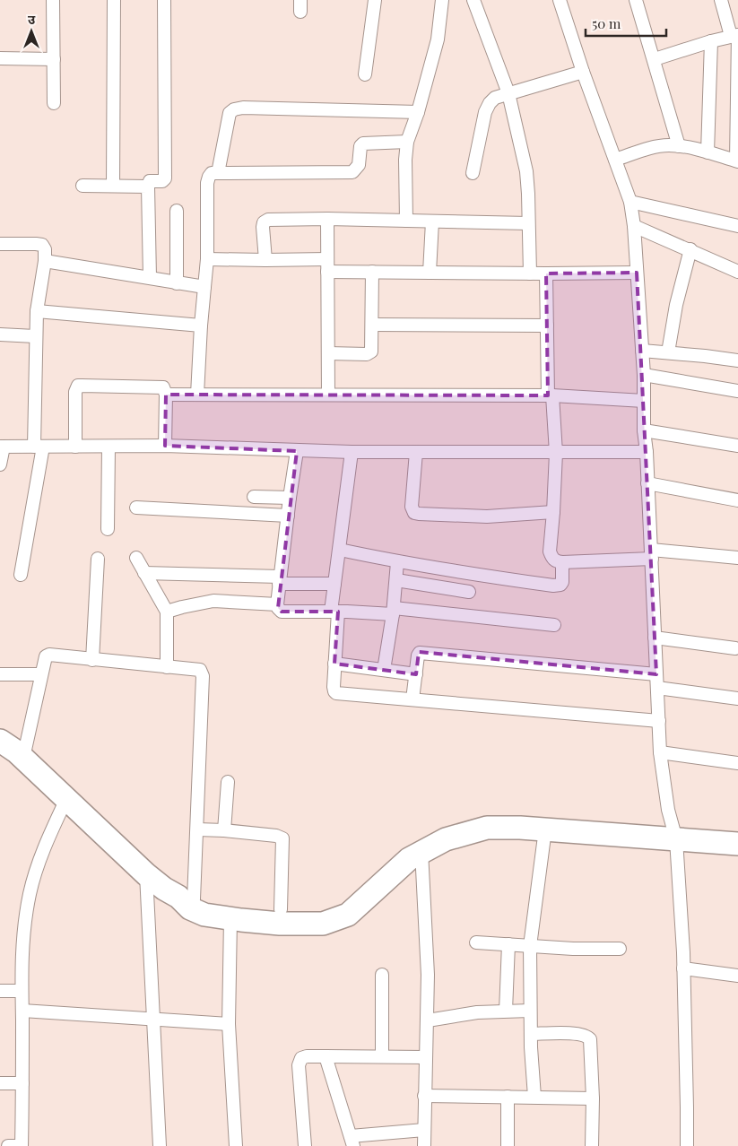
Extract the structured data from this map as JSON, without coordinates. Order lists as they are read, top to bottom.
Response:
{
  "scale_bar": "50 m",
  "north": "top"
}
